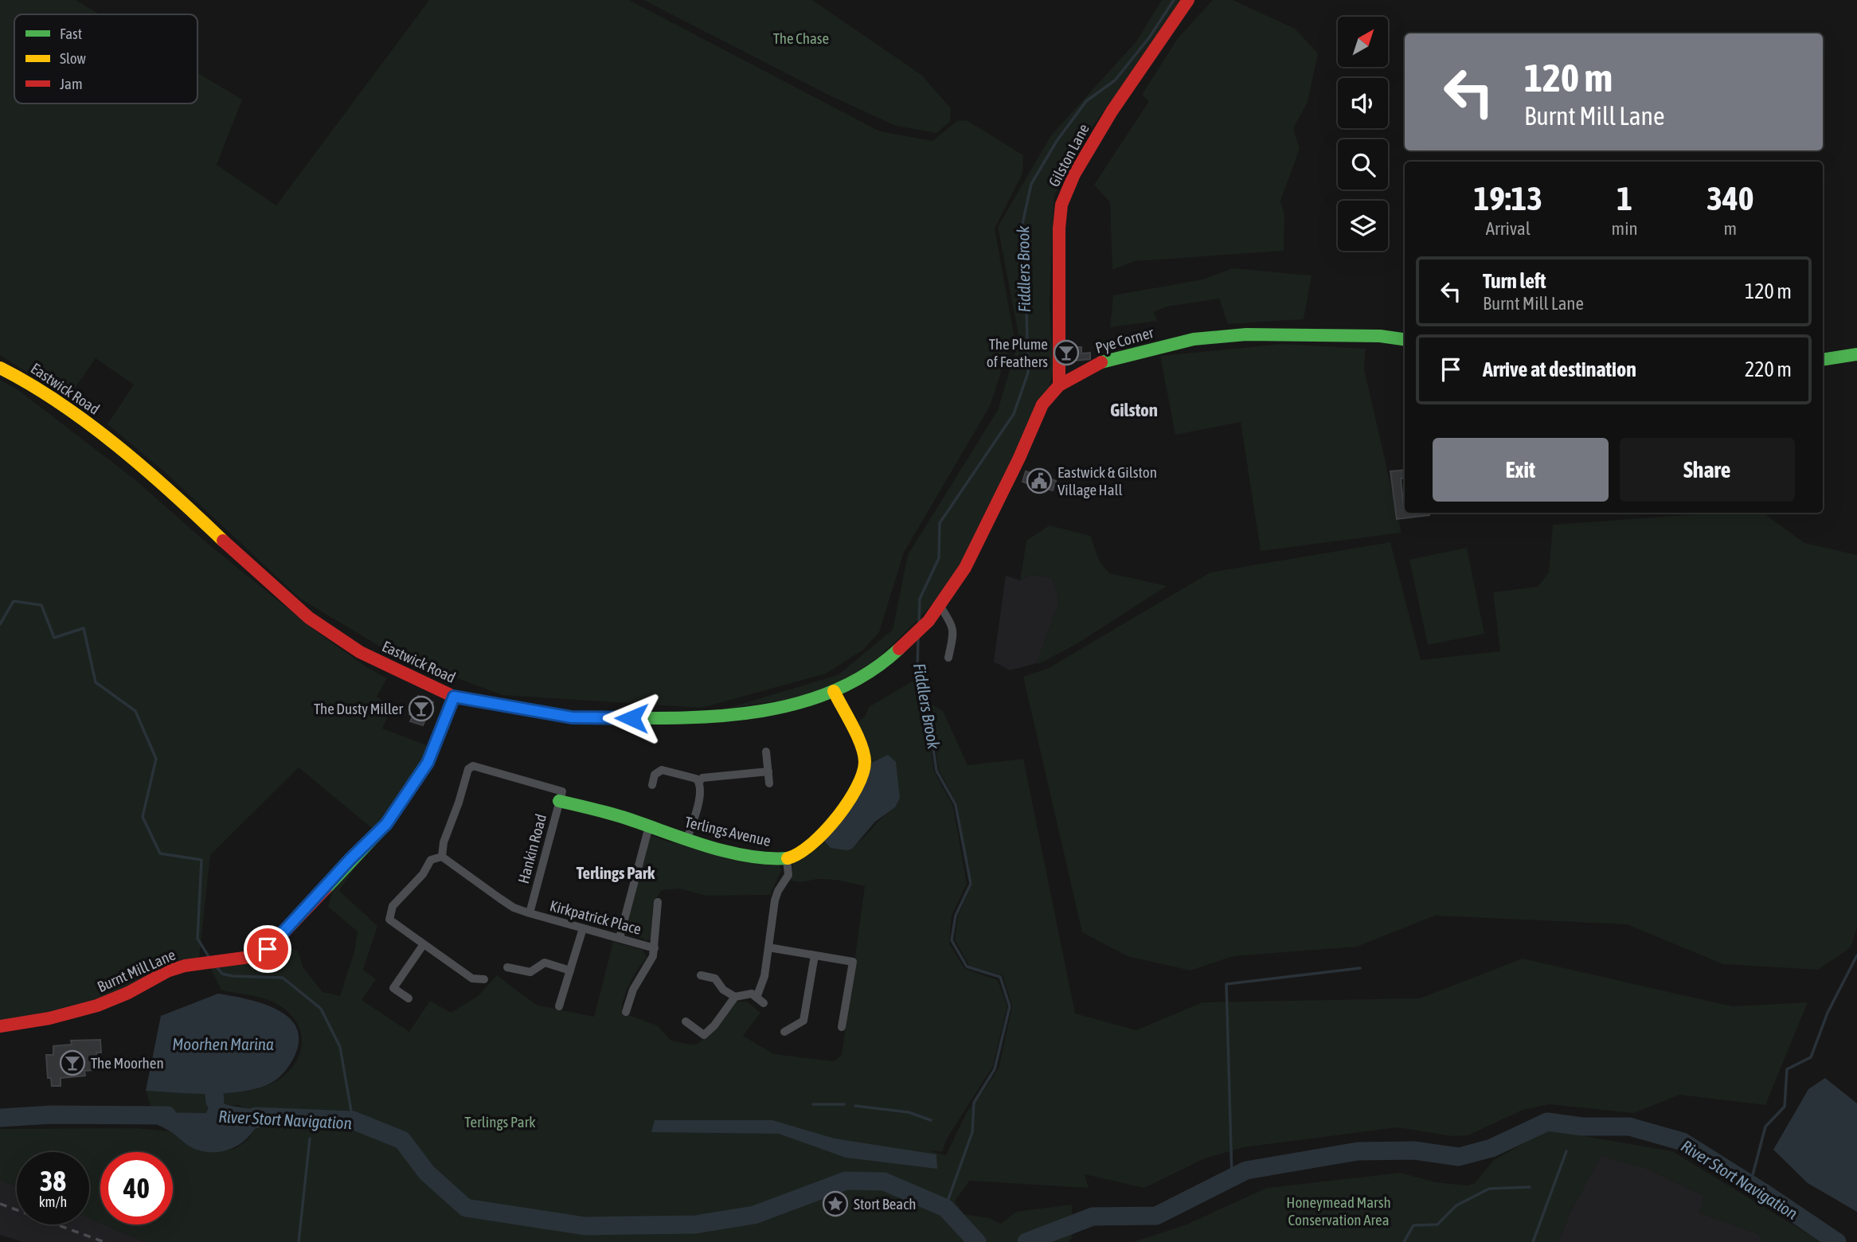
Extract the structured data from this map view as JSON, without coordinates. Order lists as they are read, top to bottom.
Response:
{
  "streets": {
    "street": [
      "Gilston Lane",
      "Pye Corner",
      "Eastwick Road",
      "Terlings Avenue",
      "Hankin Road",
      "Kirkpatrick Place",
      "Burnt Mill Lane"
    ]
  },
  "crossings": [
    ["Gilston Lane", "Pye Corner"],
    ["Pye Corner", "Eastwick Road"],
    ["Eastwick Road", "Terlings Avenue"],
    ["Eastwick Road", "Burnt Mill Lane"],
    ["Terlings Avenue", "Hankin Road"],
    ["Hankin Road", "Kirkpatrick Place"]
  ],
  "districts": ["Gilston", "Terlings Park"],
  "water": ["Fiddlers Brook", "Moorhen Marina", "River Stort Navigation"],
  "parks": ["The Chase", "Terlings Park", "Honeymead Marsh Conservation Area"],
  "places": {
    "bar": ["The Plume of Feathers", "The Dusty Miller", "The Moorhen"],
    "public building": ["Eastwick & Gilston Village Hall"],
    "place": ["Stort Beach"]
  },
  "legend": ["Fast", "Slow", "Jam"],
  "north": "top right",
  "page": {
    "turn": ["120 m", "Burnt Mill Lane"],
    "eta": [
      "19:13",
      "Arrival",
      "1",
      "min",
      "340",
      "m"
    ],
    "list": [
      {
        "name": "Turn left",
        "note": "Burnt Mill Lane",
        "value": "120 m"
      },
      {
        "name": "Arrive at destination",
        "value": "220 m"
      }
    ],
    "buttons": ["Exit", "Share"],
    "speed": "38 km/h",
    "limit": "40"
  }
}
